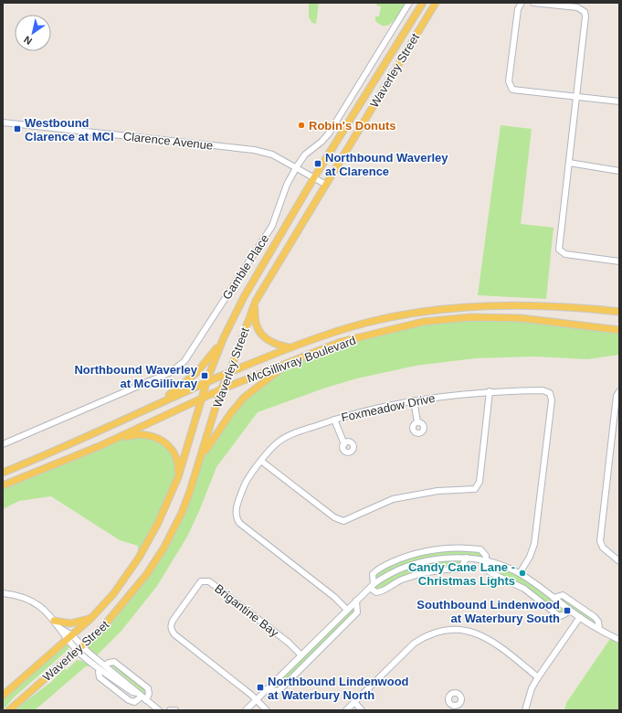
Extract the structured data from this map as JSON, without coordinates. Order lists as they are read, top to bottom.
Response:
{
  "streets": {
    "main road": ["Waverley Street", "McGillivray Boulevard"],
    "street": [
      "Clarence Avenue",
      "Gamble Place",
      "Foxmeadow Drive",
      "Brigantine Bay"
    ]
  },
  "crossings": [
    ["Waverley Street", "Clarence Avenue"],
    ["Waverley Street", "McGillivray Boulevard"],
    ["Clarence Avenue", "Gamble Place"]
  ],
  "places": {
    "other": ["Robin's Donuts", "Candy Cane Lane - Christmas Lights"],
    "transit": [
      "Westbound Clarence at MCI",
      "Northbound Waverley at Clarence",
      "Northbound Waverley at McGillivray",
      "Southbound Lindenwood at Waterbury South",
      "Northbound Lindenwood at Waterbury North"
    ]
  },
  "north": "bottom left"
}
